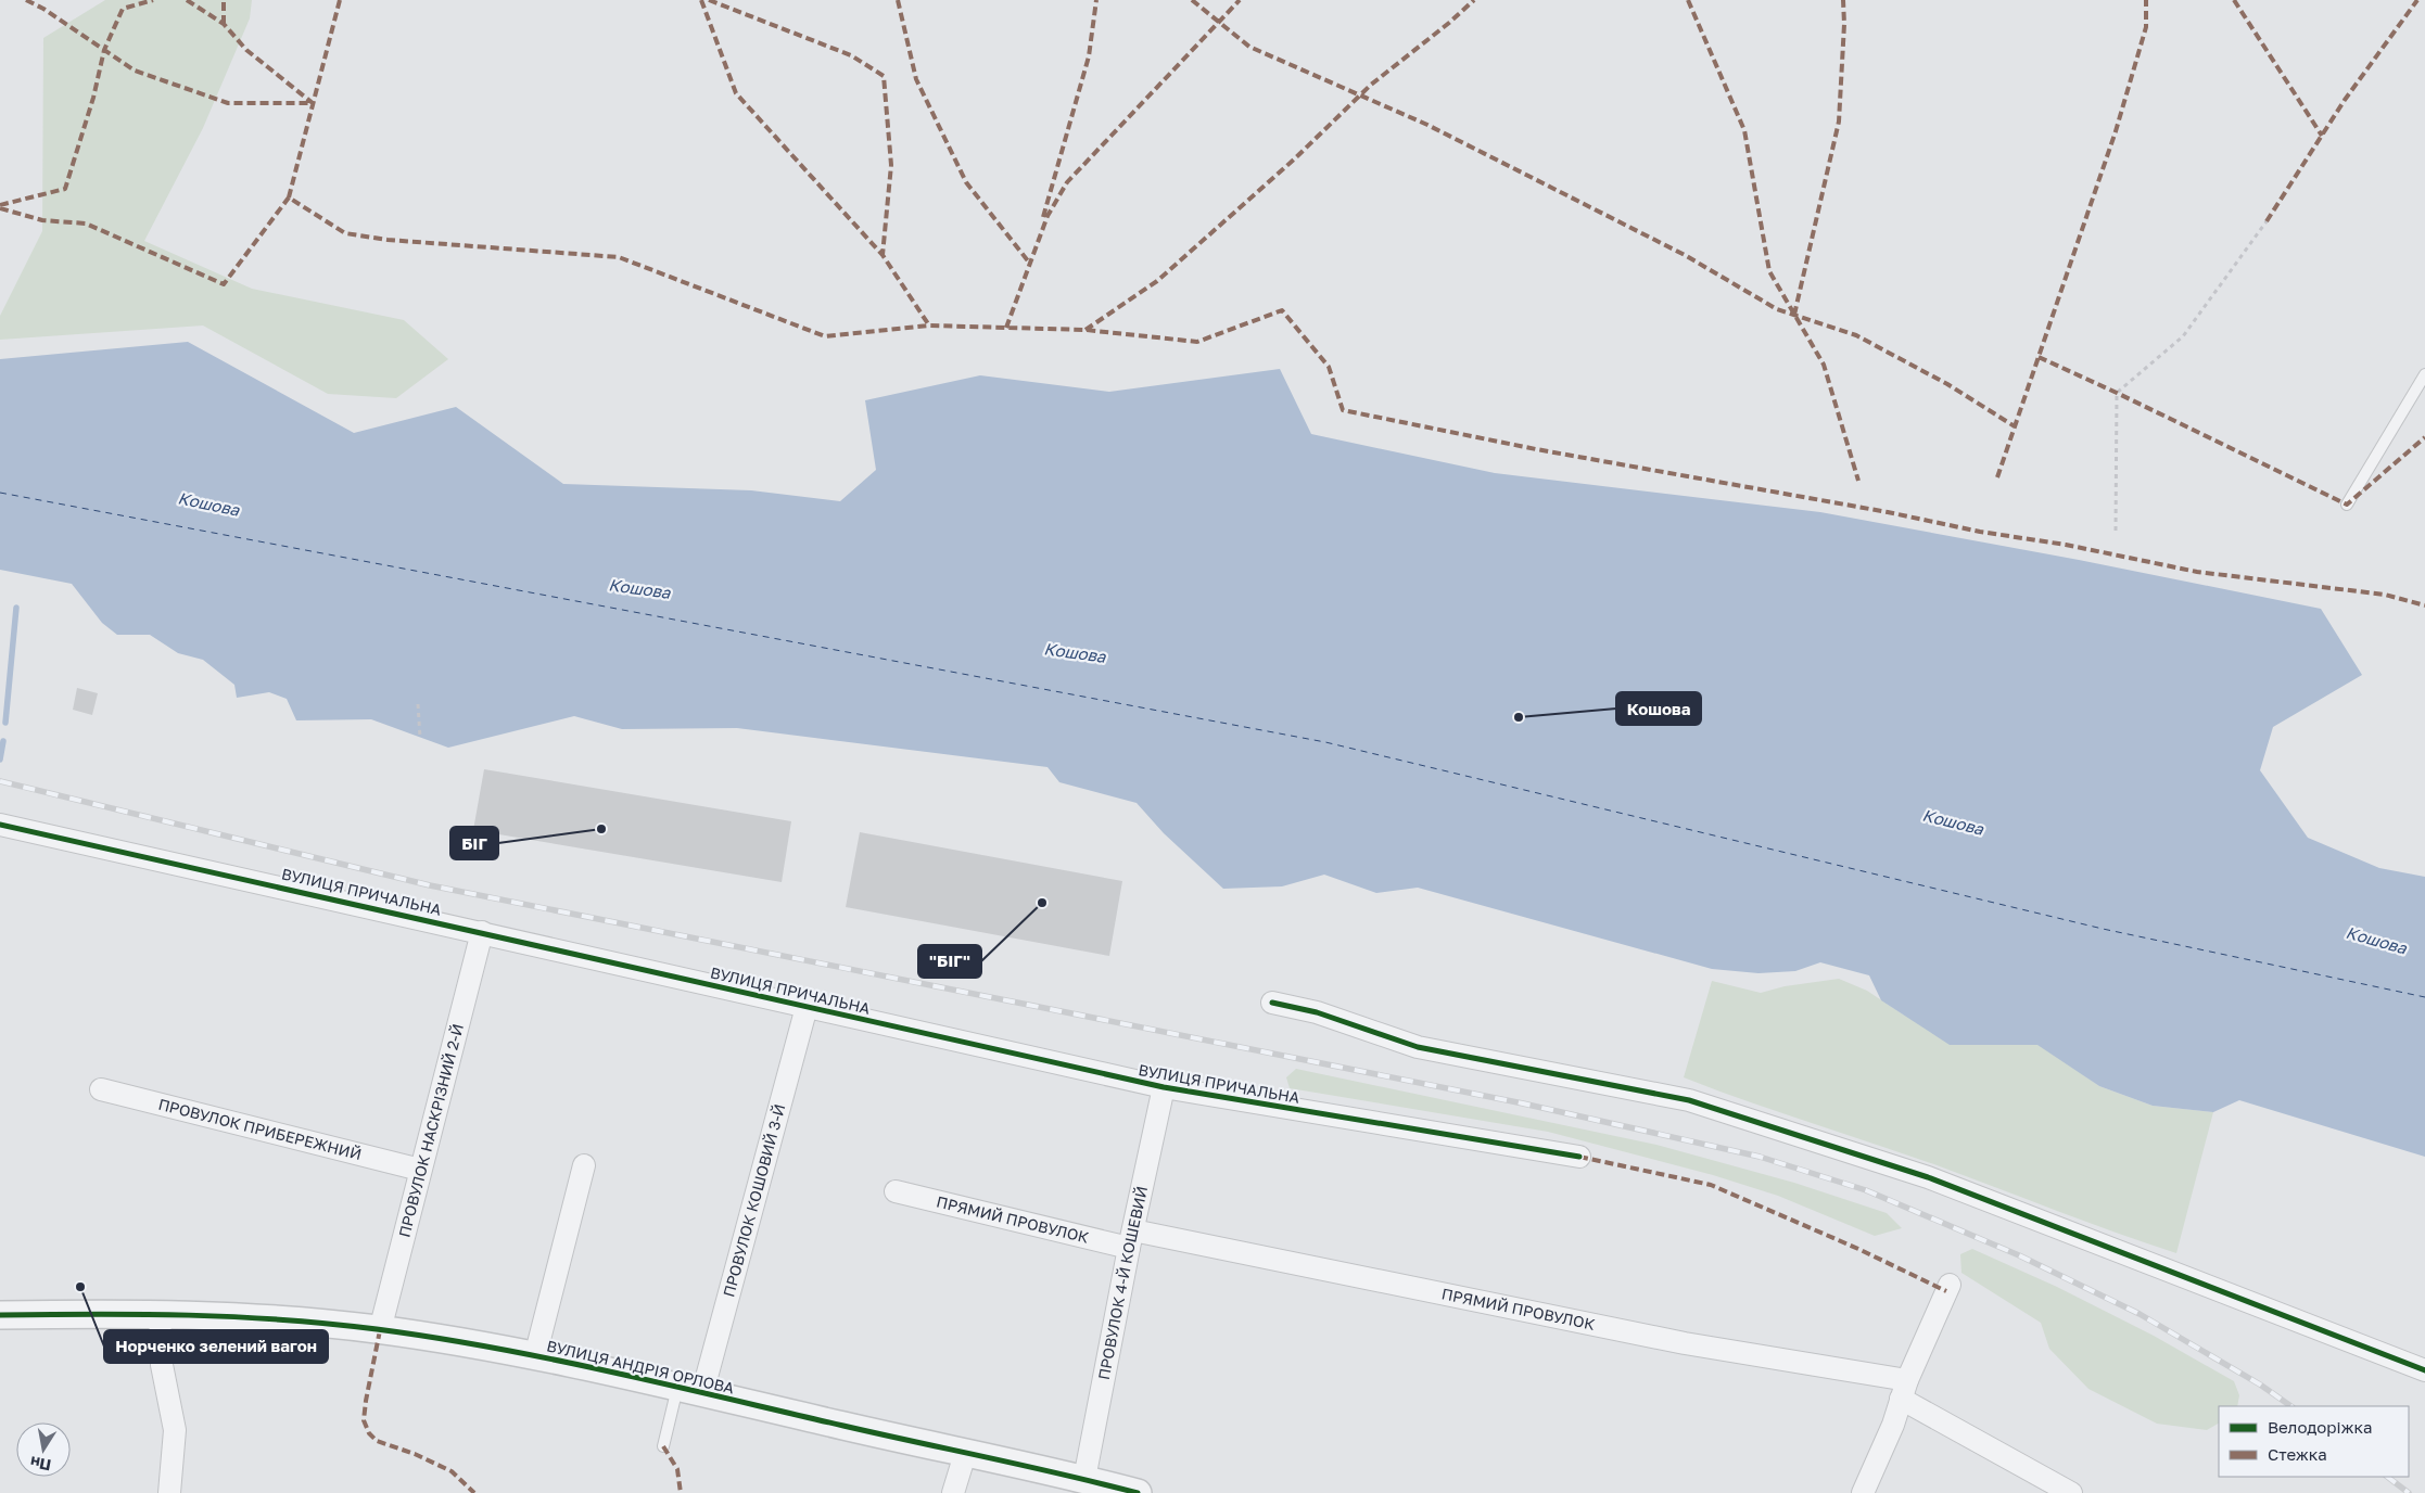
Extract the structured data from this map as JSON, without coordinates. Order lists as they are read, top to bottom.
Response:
{
  "streets": {
    "street": [
      "ВУЛИЦЯ ПРИЧАЛЬНА",
      "ПРОВУЛОК ПРИБЕРЕЖНИЙ",
      "ПРОВУЛОК НАСКРІЗНИЙ 2-Й",
      "ПРОВУЛОК КОШОВИЙ 3-Й",
      "ПРЯМИЙ ПРОВУЛОК",
      "ПРОВУЛОК 4-Й КОШЕВИЙ",
      "ВУЛИЦЯ АНДРІЯ ОРЛОВА"
    ]
  },
  "crossings": [
    ["ВУЛИЦЯ ПРИЧАЛЬНА", "ПРОВУЛОК НАСКРІЗНИЙ 2-Й"],
    ["ВУЛИЦЯ ПРИЧАЛЬНА", "ПРОВУЛОК КОШОВИЙ 3-Й"],
    ["ВУЛИЦЯ ПРИЧАЛЬНА", "ПРОВУЛОК 4-Й КОШЕВИЙ"],
    ["ПРОВУЛОК ПРИБЕРЕЖНИЙ", "ПРОВУЛОК НАСКРІЗНИЙ 2-Й"],
    ["ПРОВУЛОК НАСКРІЗНИЙ 2-Й", "ВУЛИЦЯ АНДРІЯ ОРЛОВА"],
    ["ПРОВУЛОК КОШОВИЙ 3-Й", "ВУЛИЦЯ АНДРІЯ ОРЛОВА"],
    ["ПРЯМИЙ ПРОВУЛОК", "ПРОВУЛОК 4-Й КОШЕВИЙ"],
    ["ПРОВУЛОК 4-Й КОШЕВИЙ", "ВУЛИЦЯ АНДРІЯ ОРЛОВА"]
  ],
  "water": ["Кошова"],
  "places": [
    "Кошова",
    "БІГ",
    "\"БІГ\"",
    "Норченко зелений вагон"
  ],
  "legend": ["Велодоріжка", "Стежка"],
  "north": "bottom"
}
